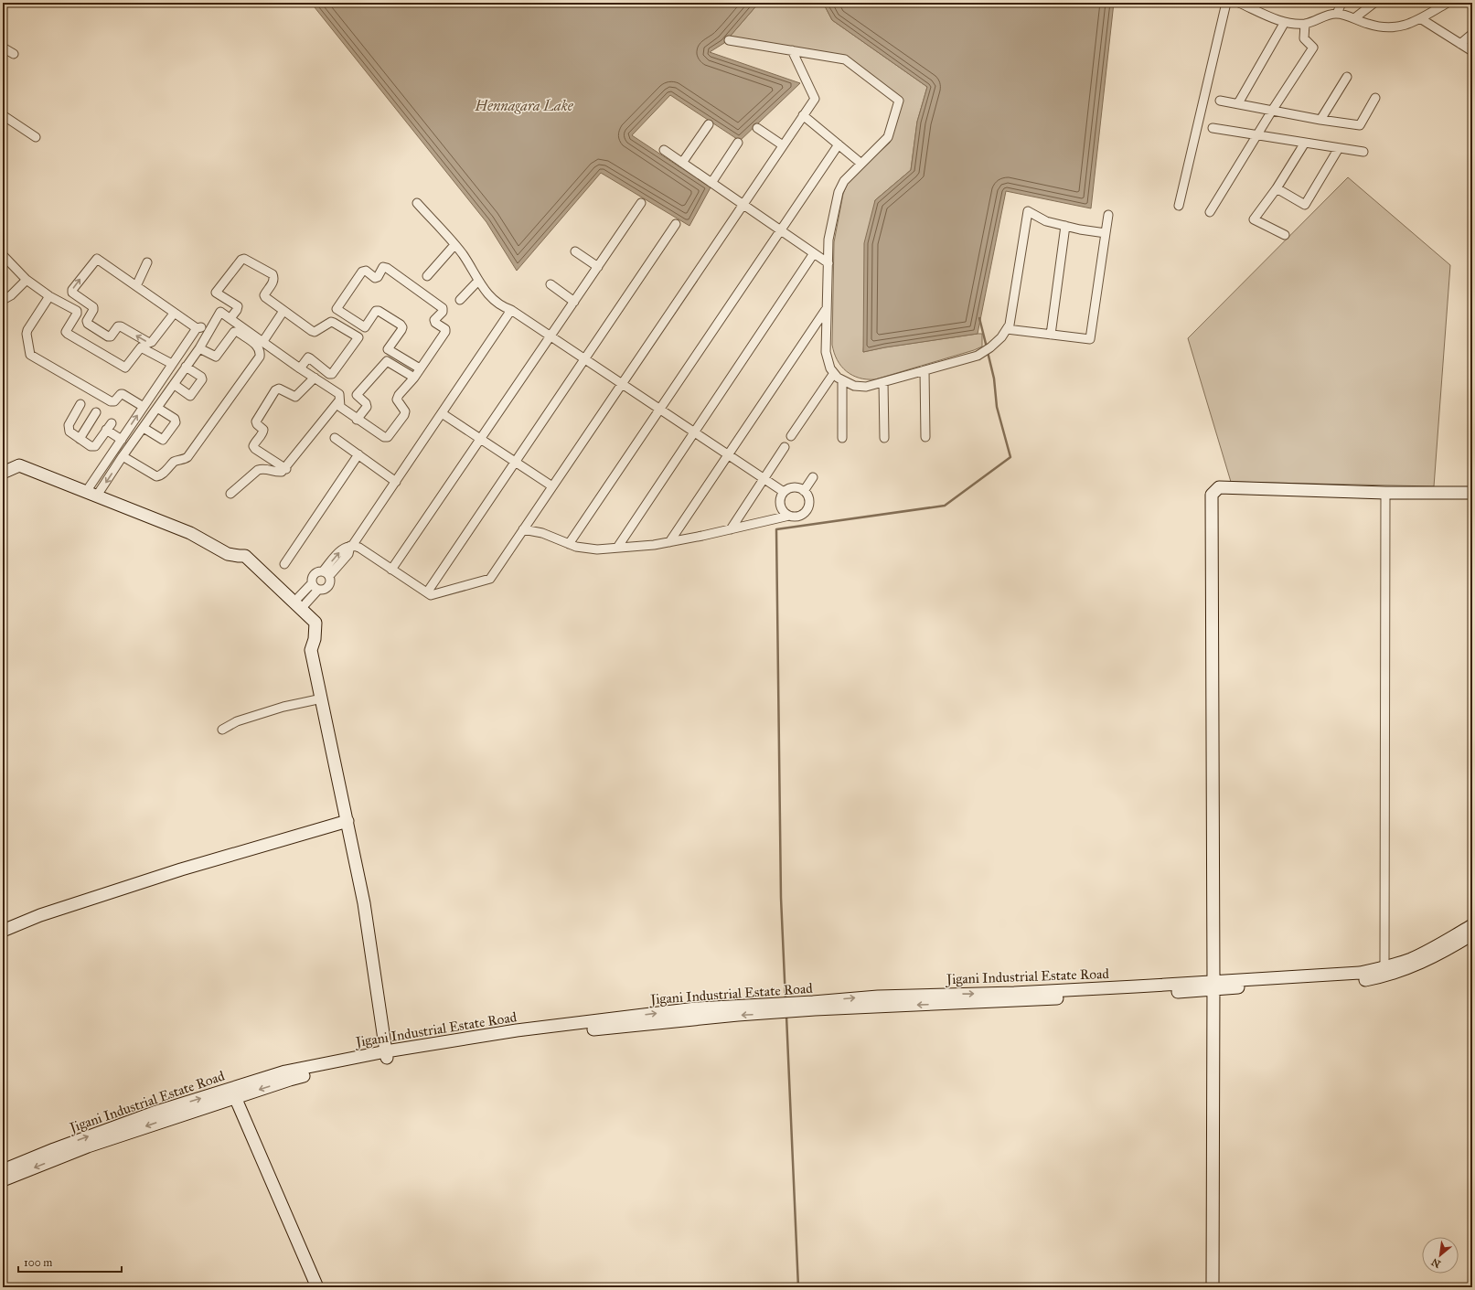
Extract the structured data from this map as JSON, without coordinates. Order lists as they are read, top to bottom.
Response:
{
  "streets": {
    "street": ["Jigani Industrial Estate Road"]
  },
  "water": ["Hennagara Lake"],
  "scale_bar": "100 m",
  "north": "bottom left"
}
